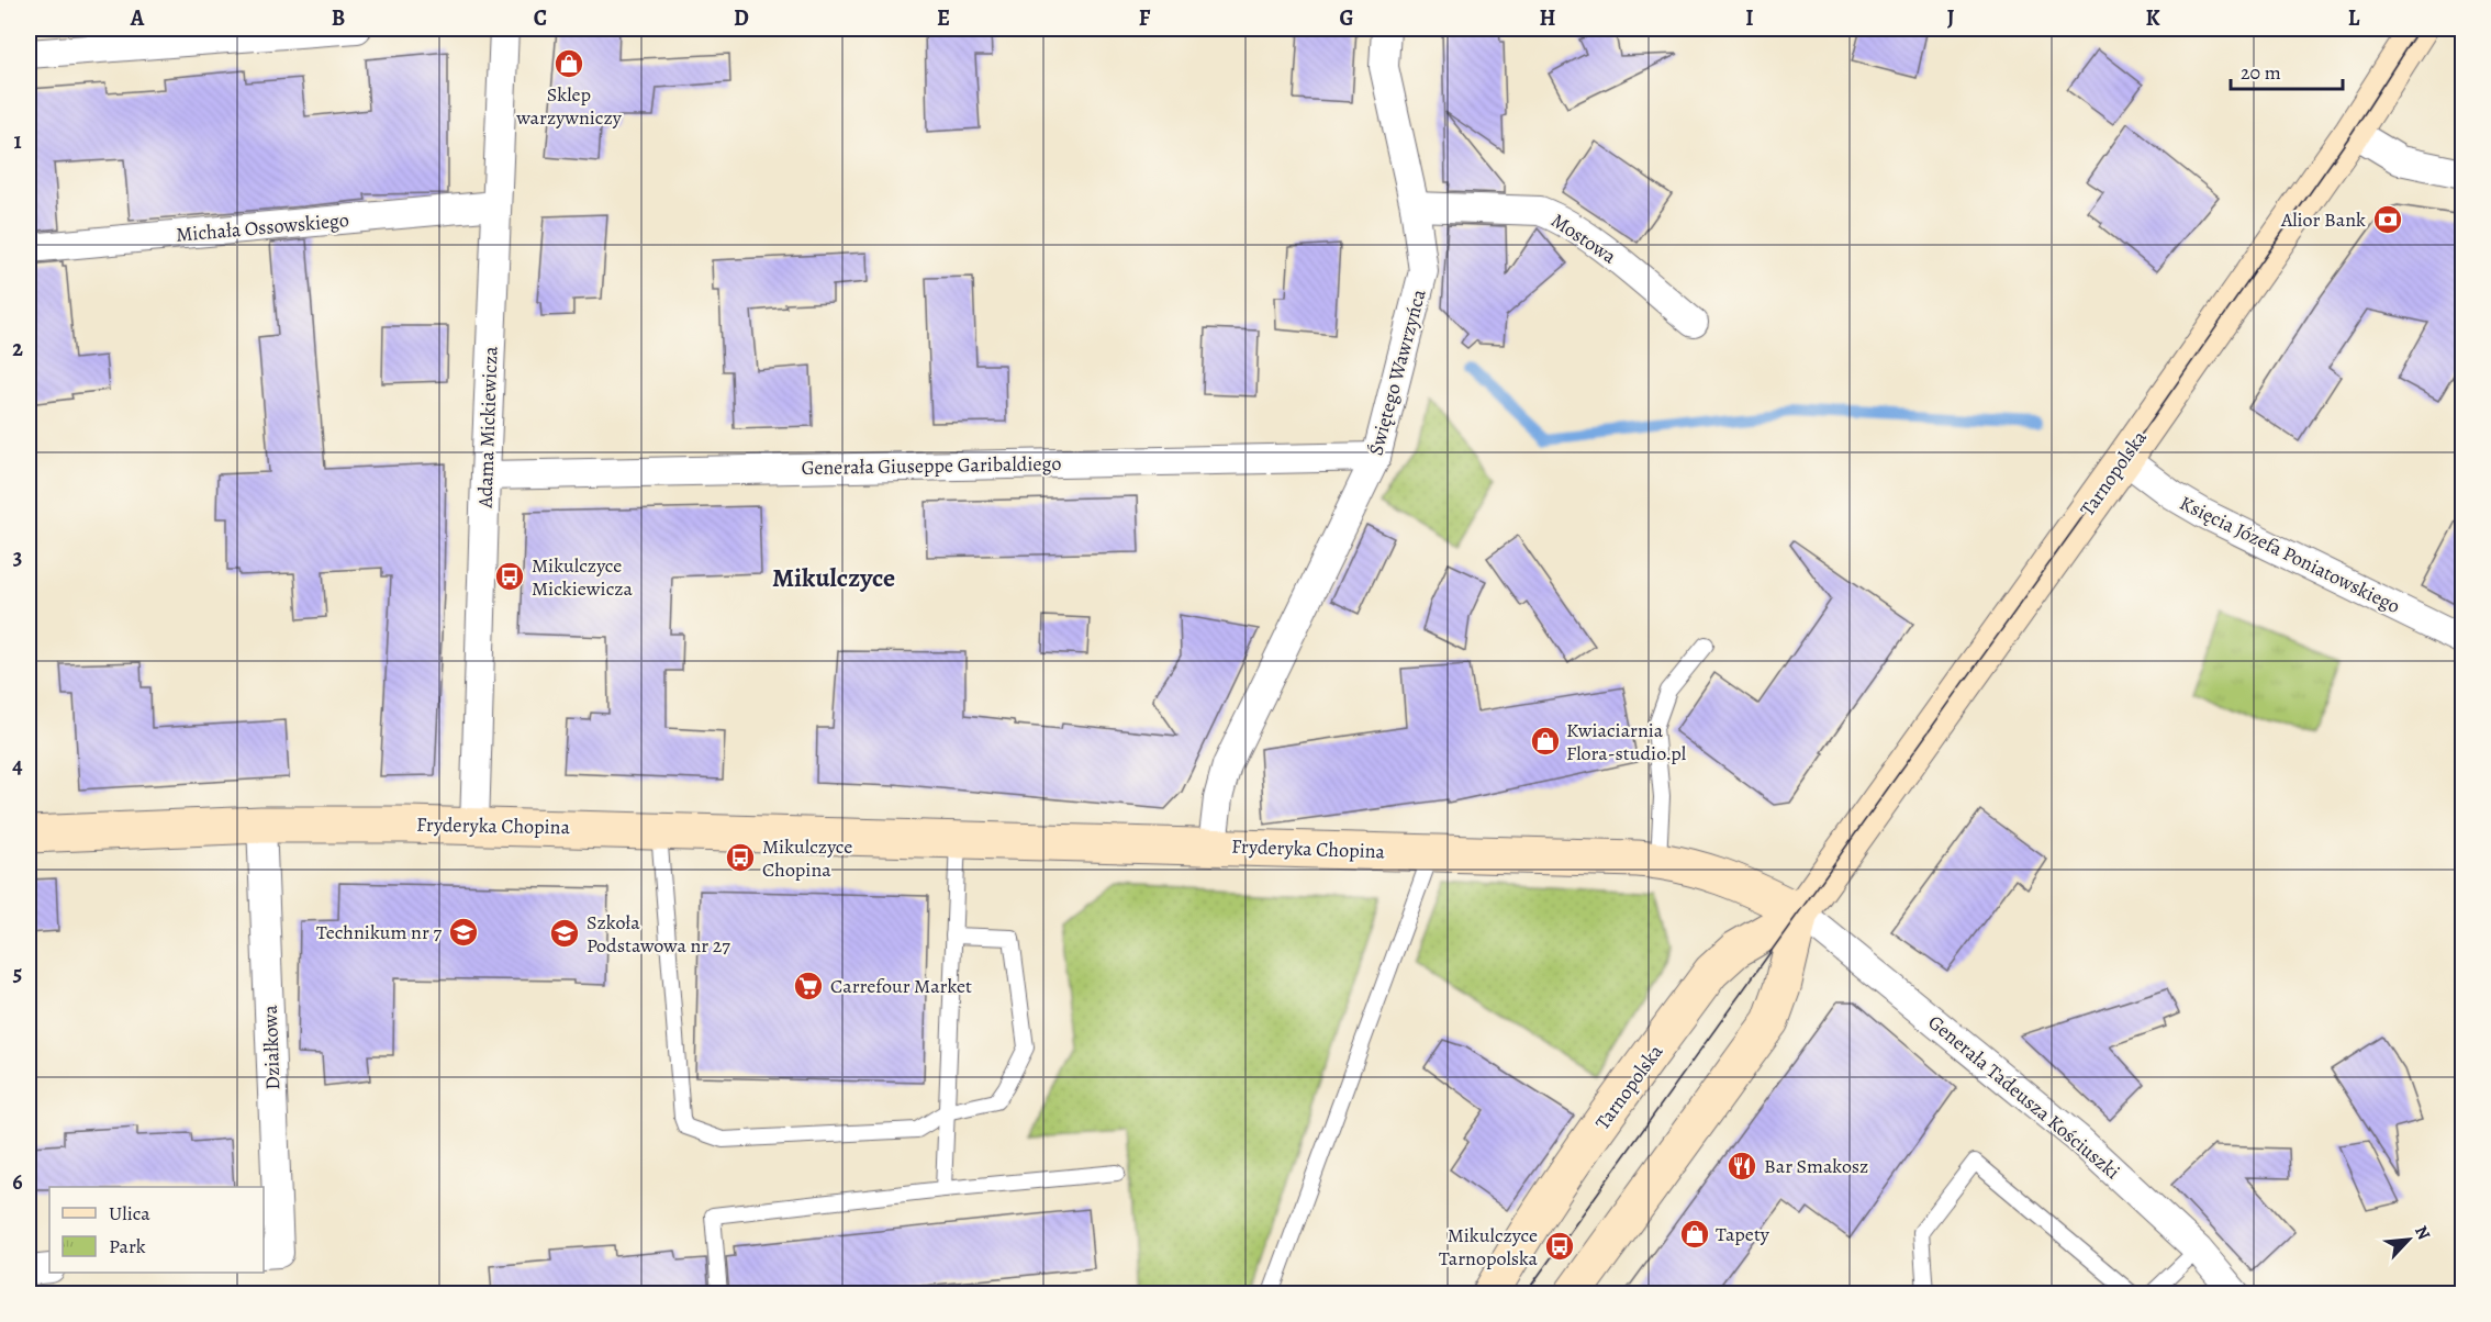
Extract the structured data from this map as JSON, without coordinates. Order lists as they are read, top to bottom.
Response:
{
  "streets": {
    "main road": ["Tarnopolska", "Fryderyka Chopina"],
    "street": [
      "Michała Ossowskiego",
      "Mostowa",
      "Świętego Wawrzyńca",
      "Adama Mickiewicza",
      "Generała Giuseppe Garibaldiego",
      "Księcia Józefa Poniatowskiego",
      "Działkowa",
      "Generała Tadeusza Kościuszki"
    ]
  },
  "crossings": [
    ["Michała Ossowskiego", "Adama Mickiewicza"],
    ["Mostowa", "Świętego Wawrzyńca"],
    ["Świętego Wawrzyńca", "Generała Giuseppe Garibaldiego"],
    ["Świętego Wawrzyńca", "Fryderyka Chopina"],
    ["Adama Mickiewicza", "Generała Giuseppe Garibaldiego"],
    ["Adama Mickiewicza", "Fryderyka Chopina"],
    ["Tarnopolska", "Księcia Józefa Poniatowskiego"],
    ["Tarnopolska", "Fryderyka Chopina"],
    ["Tarnopolska", "Generała Tadeusza Kościuszki"],
    ["Fryderyka Chopina", "Działkowa"],
    ["Fryderyka Chopina", "Generała Tadeusza Kościuszki"]
  ],
  "districts": ["Mikulczyce"],
  "places": {
    "shop": ["Sklep warzywniczy", "Kwiaciarnia Flora-studio.pl", "Tapety"],
    "bank": ["Alior Bank"],
    "bus stop": ["Mikulczyce Mickiewicza", "Mikulczyce Chopina", "Mikulczyce Tarnopolska"],
    "school or university": ["Technikum nr 7", "Szkoła Podstawowa nr 27"],
    "supermarket": ["Carrefour Market"],
    "restaurant": ["Bar Smakosz"]
  },
  "legend": ["Ulica", "Park"],
  "scale_bar": "20 m",
  "north": "top right",
  "grid": {
    "columns": [
      "A",
      "B",
      "C",
      "D",
      "E",
      "F",
      "G",
      "H",
      "I",
      "J",
      "K",
      "L"
    ],
    "rows": [
      "1",
      "2",
      "3",
      "4",
      "5",
      "6"
    ]
  }
}
